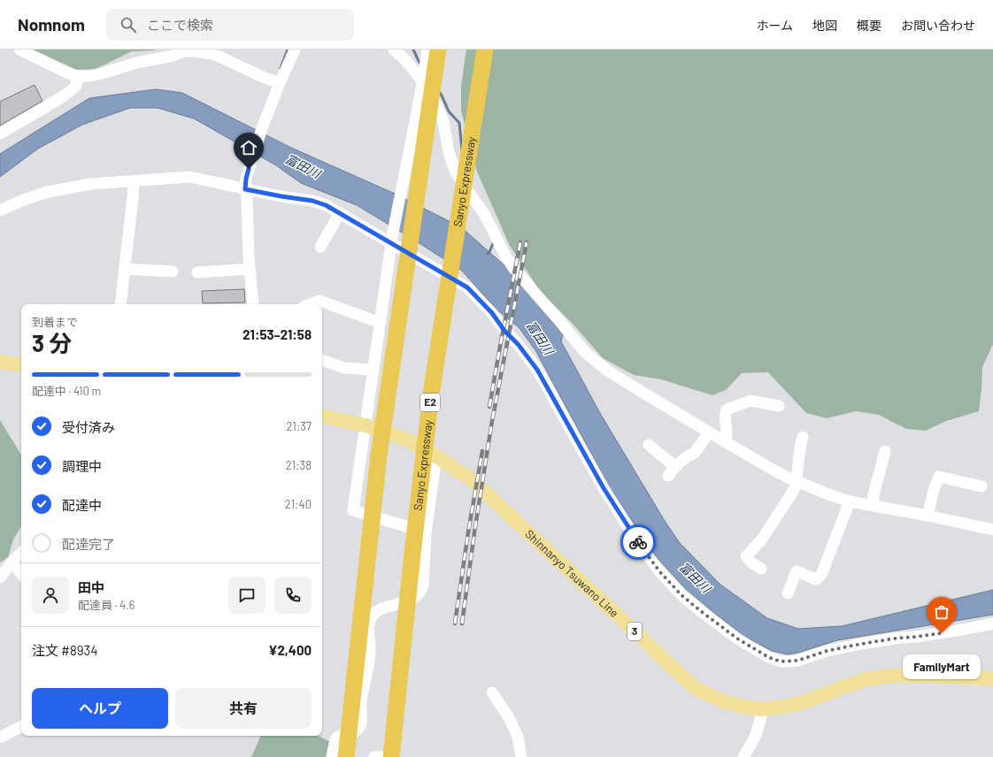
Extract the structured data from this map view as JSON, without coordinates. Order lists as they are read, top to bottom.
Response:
{
  "streets": {
    "highway": ["Sanyo Expressway", "E2"],
    "main road": ["Shinnanyo Tsuwano Line", "3"]
  },
  "water": ["富田川"],
  "places": ["FamilyMart"],
  "page": {
    "header": "Nomnom",
    "search": "ここで検索",
    "nav": [
      "ホーム",
      "地図",
      "概要",
      "お問い合わせ"
    ],
    "heading": ["3 分", "到着まで", "21:53–21:58"],
    "panel": [
      "田中",
      "配達員 · 4.6",
      "注文 #8934",
      "¥2,400"
    ],
    "bar": "配達中 · 410 m",
    "list": [
      ["受付済み", "21:37"],
      ["調理中", "21:38"],
      ["配達中", "21:40"],
      "配達完了"
    ],
    "bubble": "FamilyMart",
    "buttons": ["ヘルプ", "共有"]
  }
}
